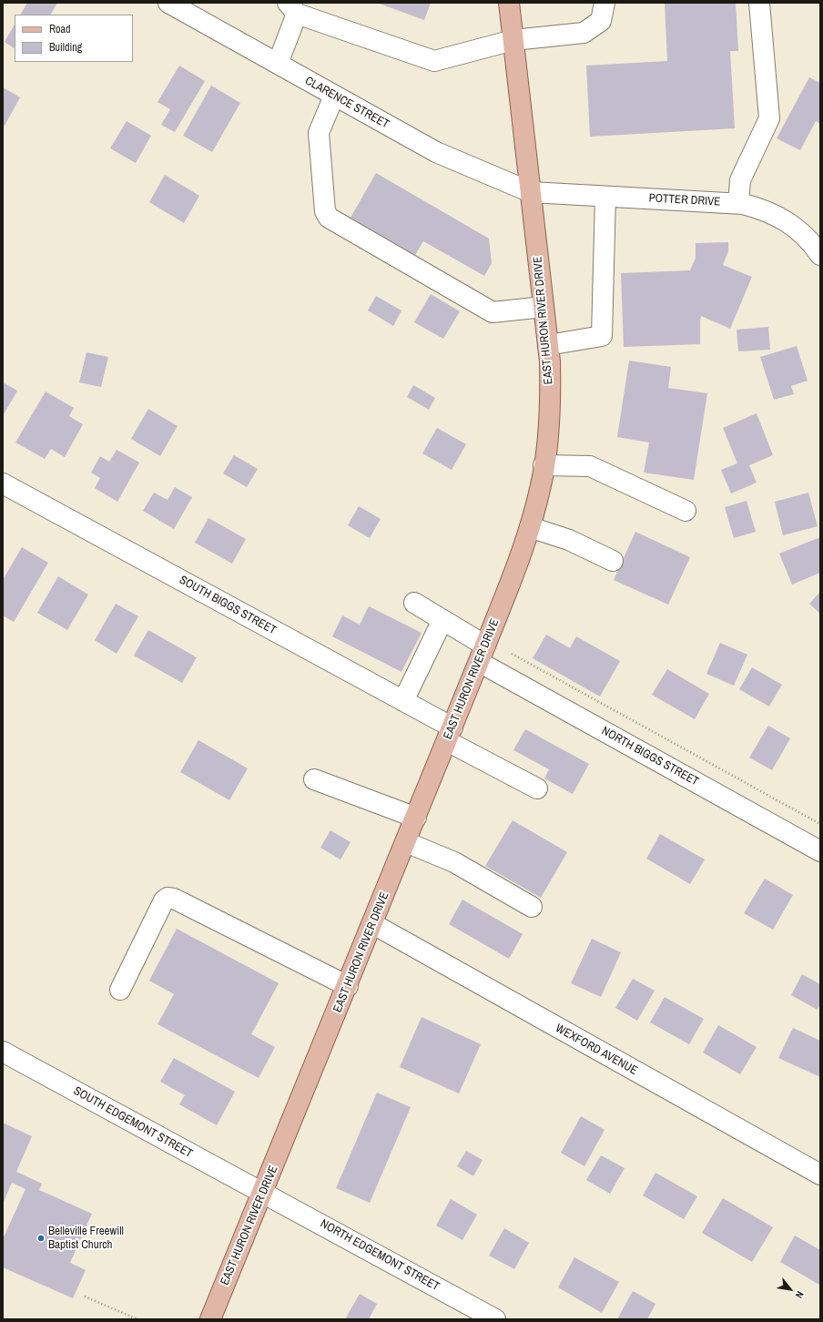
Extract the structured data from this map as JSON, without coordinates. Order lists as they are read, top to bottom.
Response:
{
  "streets": {
    "main road": ["EAST HURON RIVER DRIVE"],
    "street": [
      "CLARENCE STREET",
      "POTTER DRIVE",
      "SOUTH BIGGS STREET",
      "NORTH BIGGS STREET",
      "WEXFORD AVENUE",
      "SOUTH EDGEMONT STREET",
      "NORTH EDGEMONT STREET"
    ]
  },
  "crossings": [
    ["CLARENCE STREET", "POTTER DRIVE"],
    ["CLARENCE STREET", "EAST HURON RIVER DRIVE"],
    ["POTTER DRIVE", "EAST HURON RIVER DRIVE"],
    ["EAST HURON RIVER DRIVE", "SOUTH BIGGS STREET"],
    ["EAST HURON RIVER DRIVE", "NORTH BIGGS STREET"],
    ["EAST HURON RIVER DRIVE", "WEXFORD AVENUE"],
    ["EAST HURON RIVER DRIVE", "SOUTH EDGEMONT STREET"],
    ["EAST HURON RIVER DRIVE", "NORTH EDGEMONT STREET"],
    ["SOUTH EDGEMONT STREET", "NORTH EDGEMONT STREET"]
  ],
  "places": ["Belleville Freewill Baptist Church"],
  "legend": ["Road", "Building"],
  "north": "bottom right"
}
